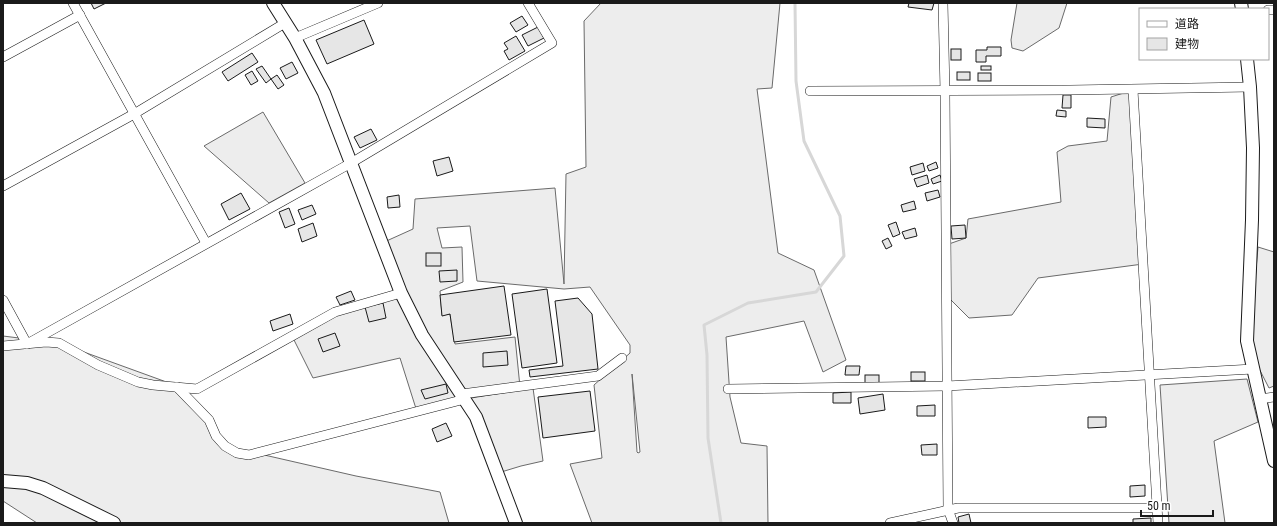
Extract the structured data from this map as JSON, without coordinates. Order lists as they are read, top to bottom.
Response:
{
  "legend": ["道路", "建物"],
  "scale_bar": "50 m"
}
